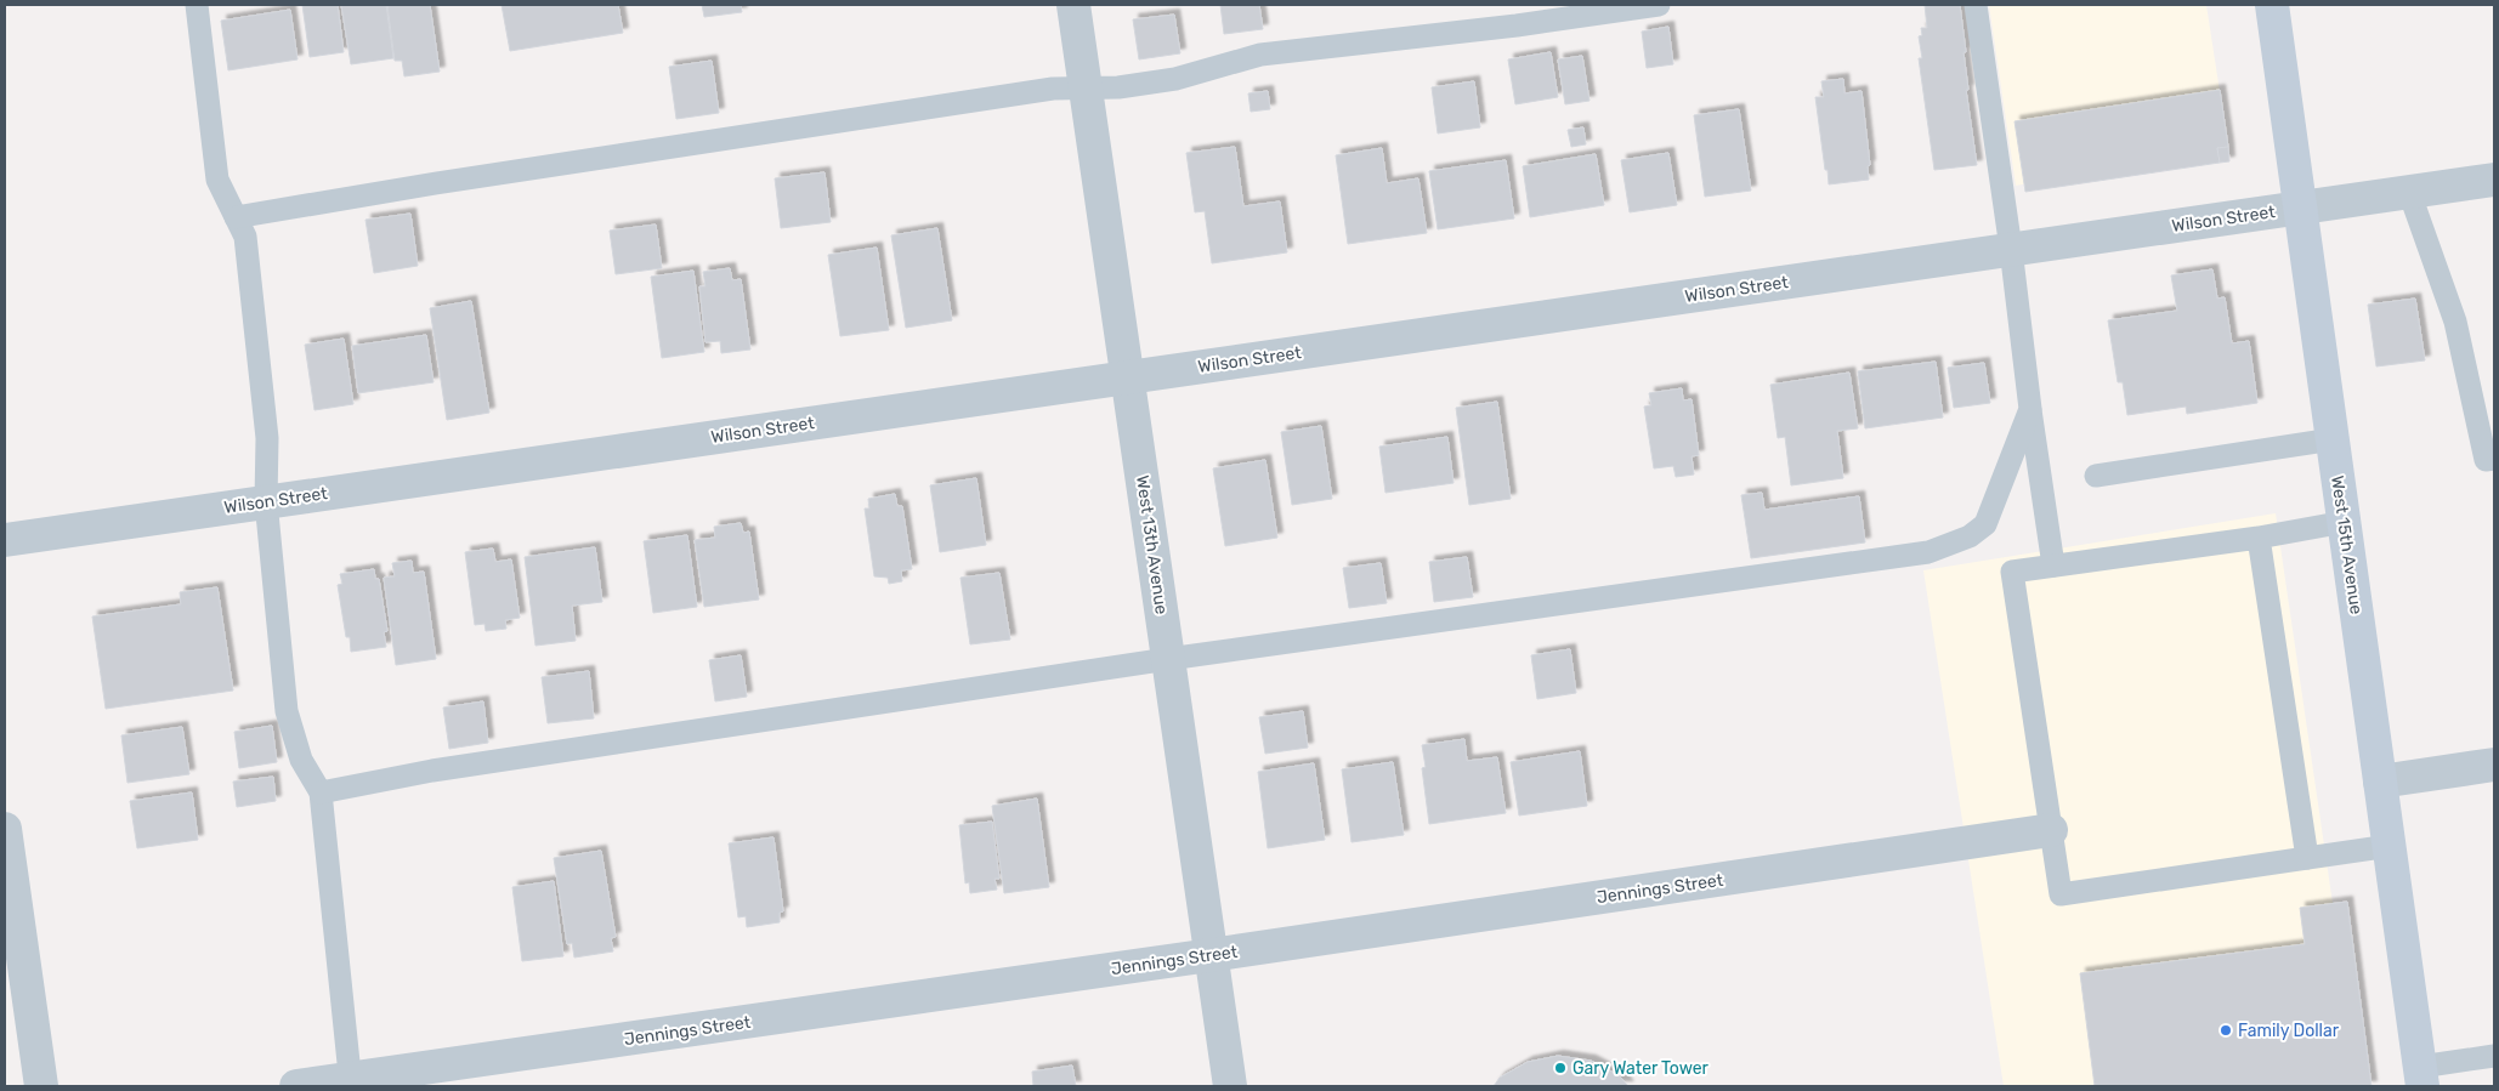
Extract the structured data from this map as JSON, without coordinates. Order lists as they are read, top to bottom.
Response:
{
  "streets": {
    "main road": ["West 15th Avenue"],
    "street": ["Wilson Street", "West 13th Avenue", "Jennings Street"]
  },
  "crossings": [
    ["Wilson Street", "West 13th Avenue"],
    ["Wilson Street", "West 15th Avenue"],
    ["West 13th Avenue", "Jennings Street"]
  ],
  "places": ["Family Dollar", "Gary Water Tower"]
}
